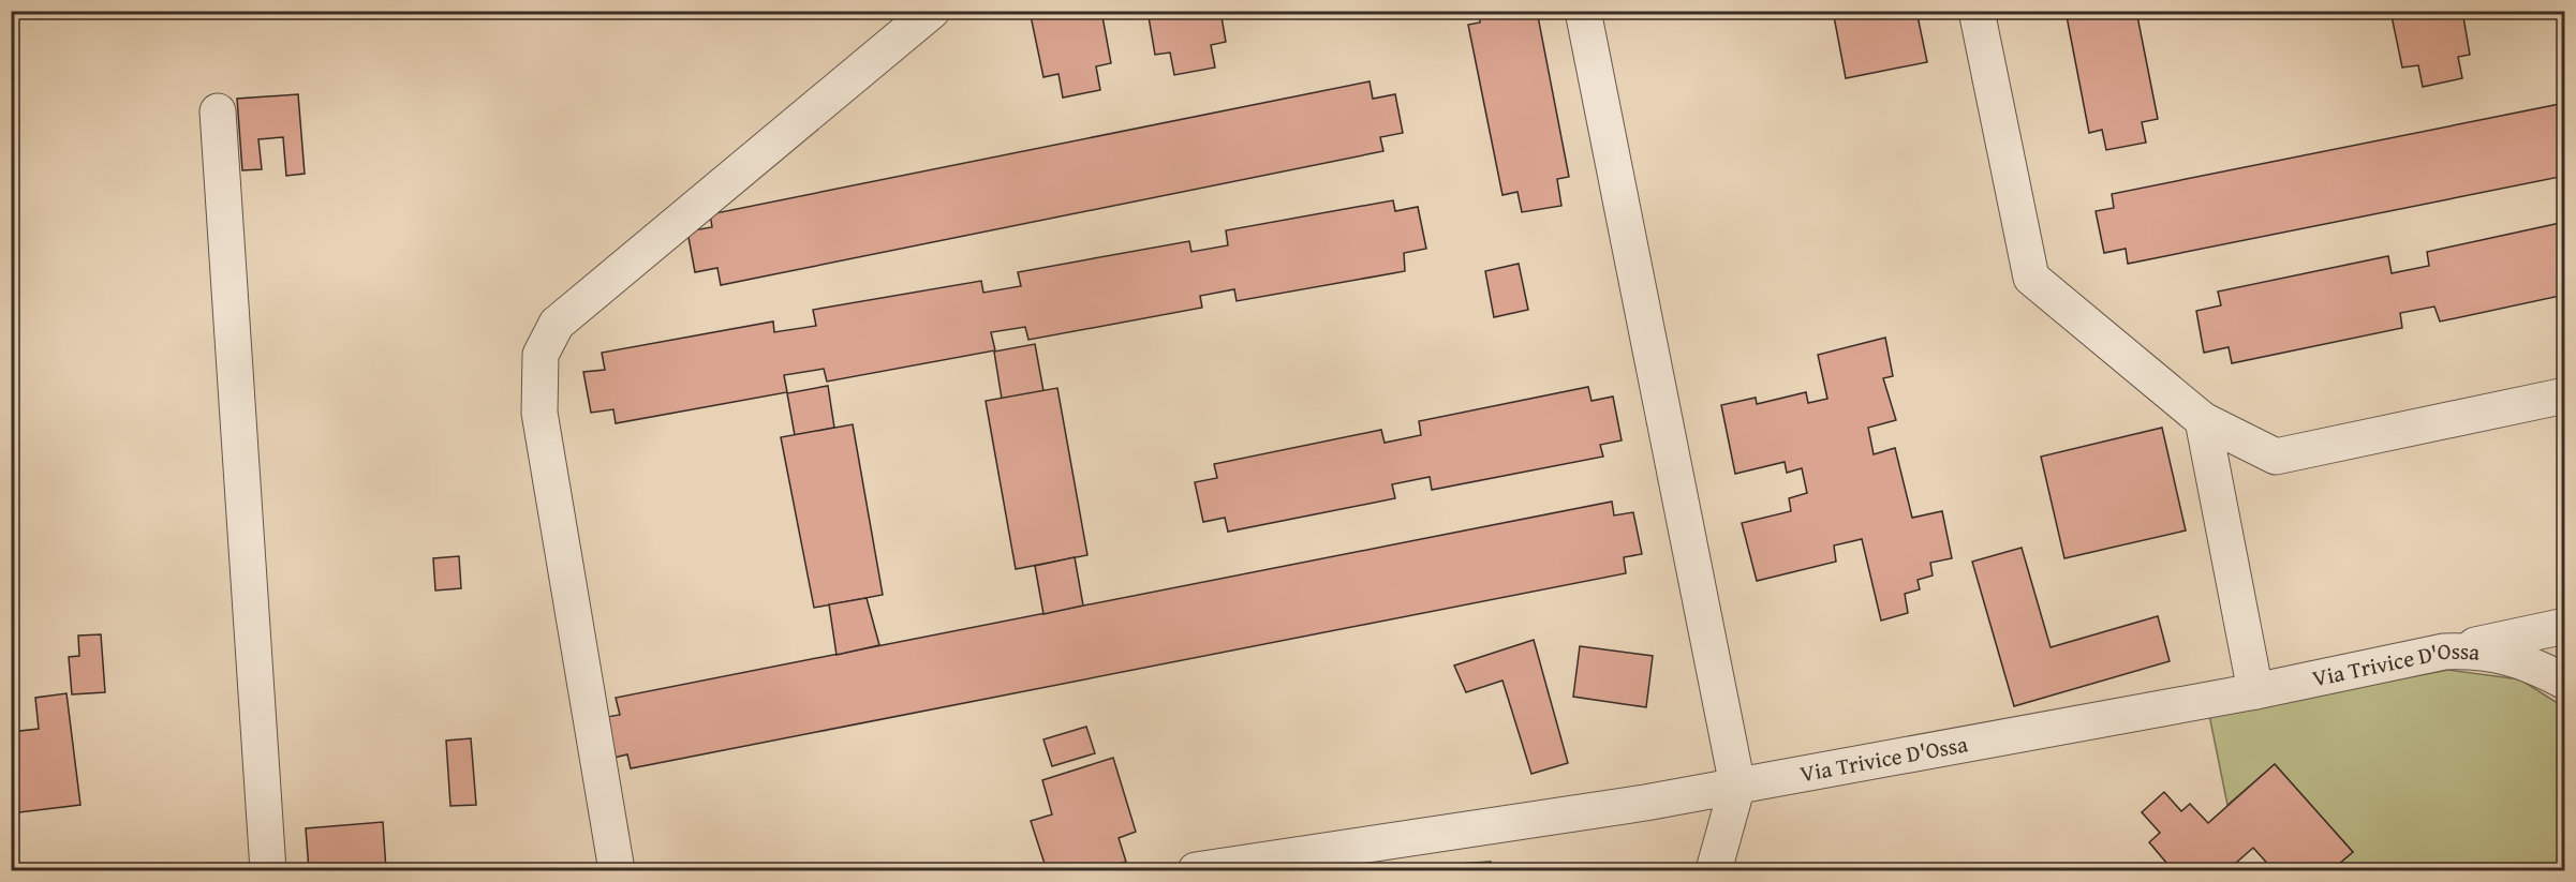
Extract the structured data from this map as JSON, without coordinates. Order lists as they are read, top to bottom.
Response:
{
  "streets": {
    "street": ["Via Trivice D'Ossa"]
  }
}
